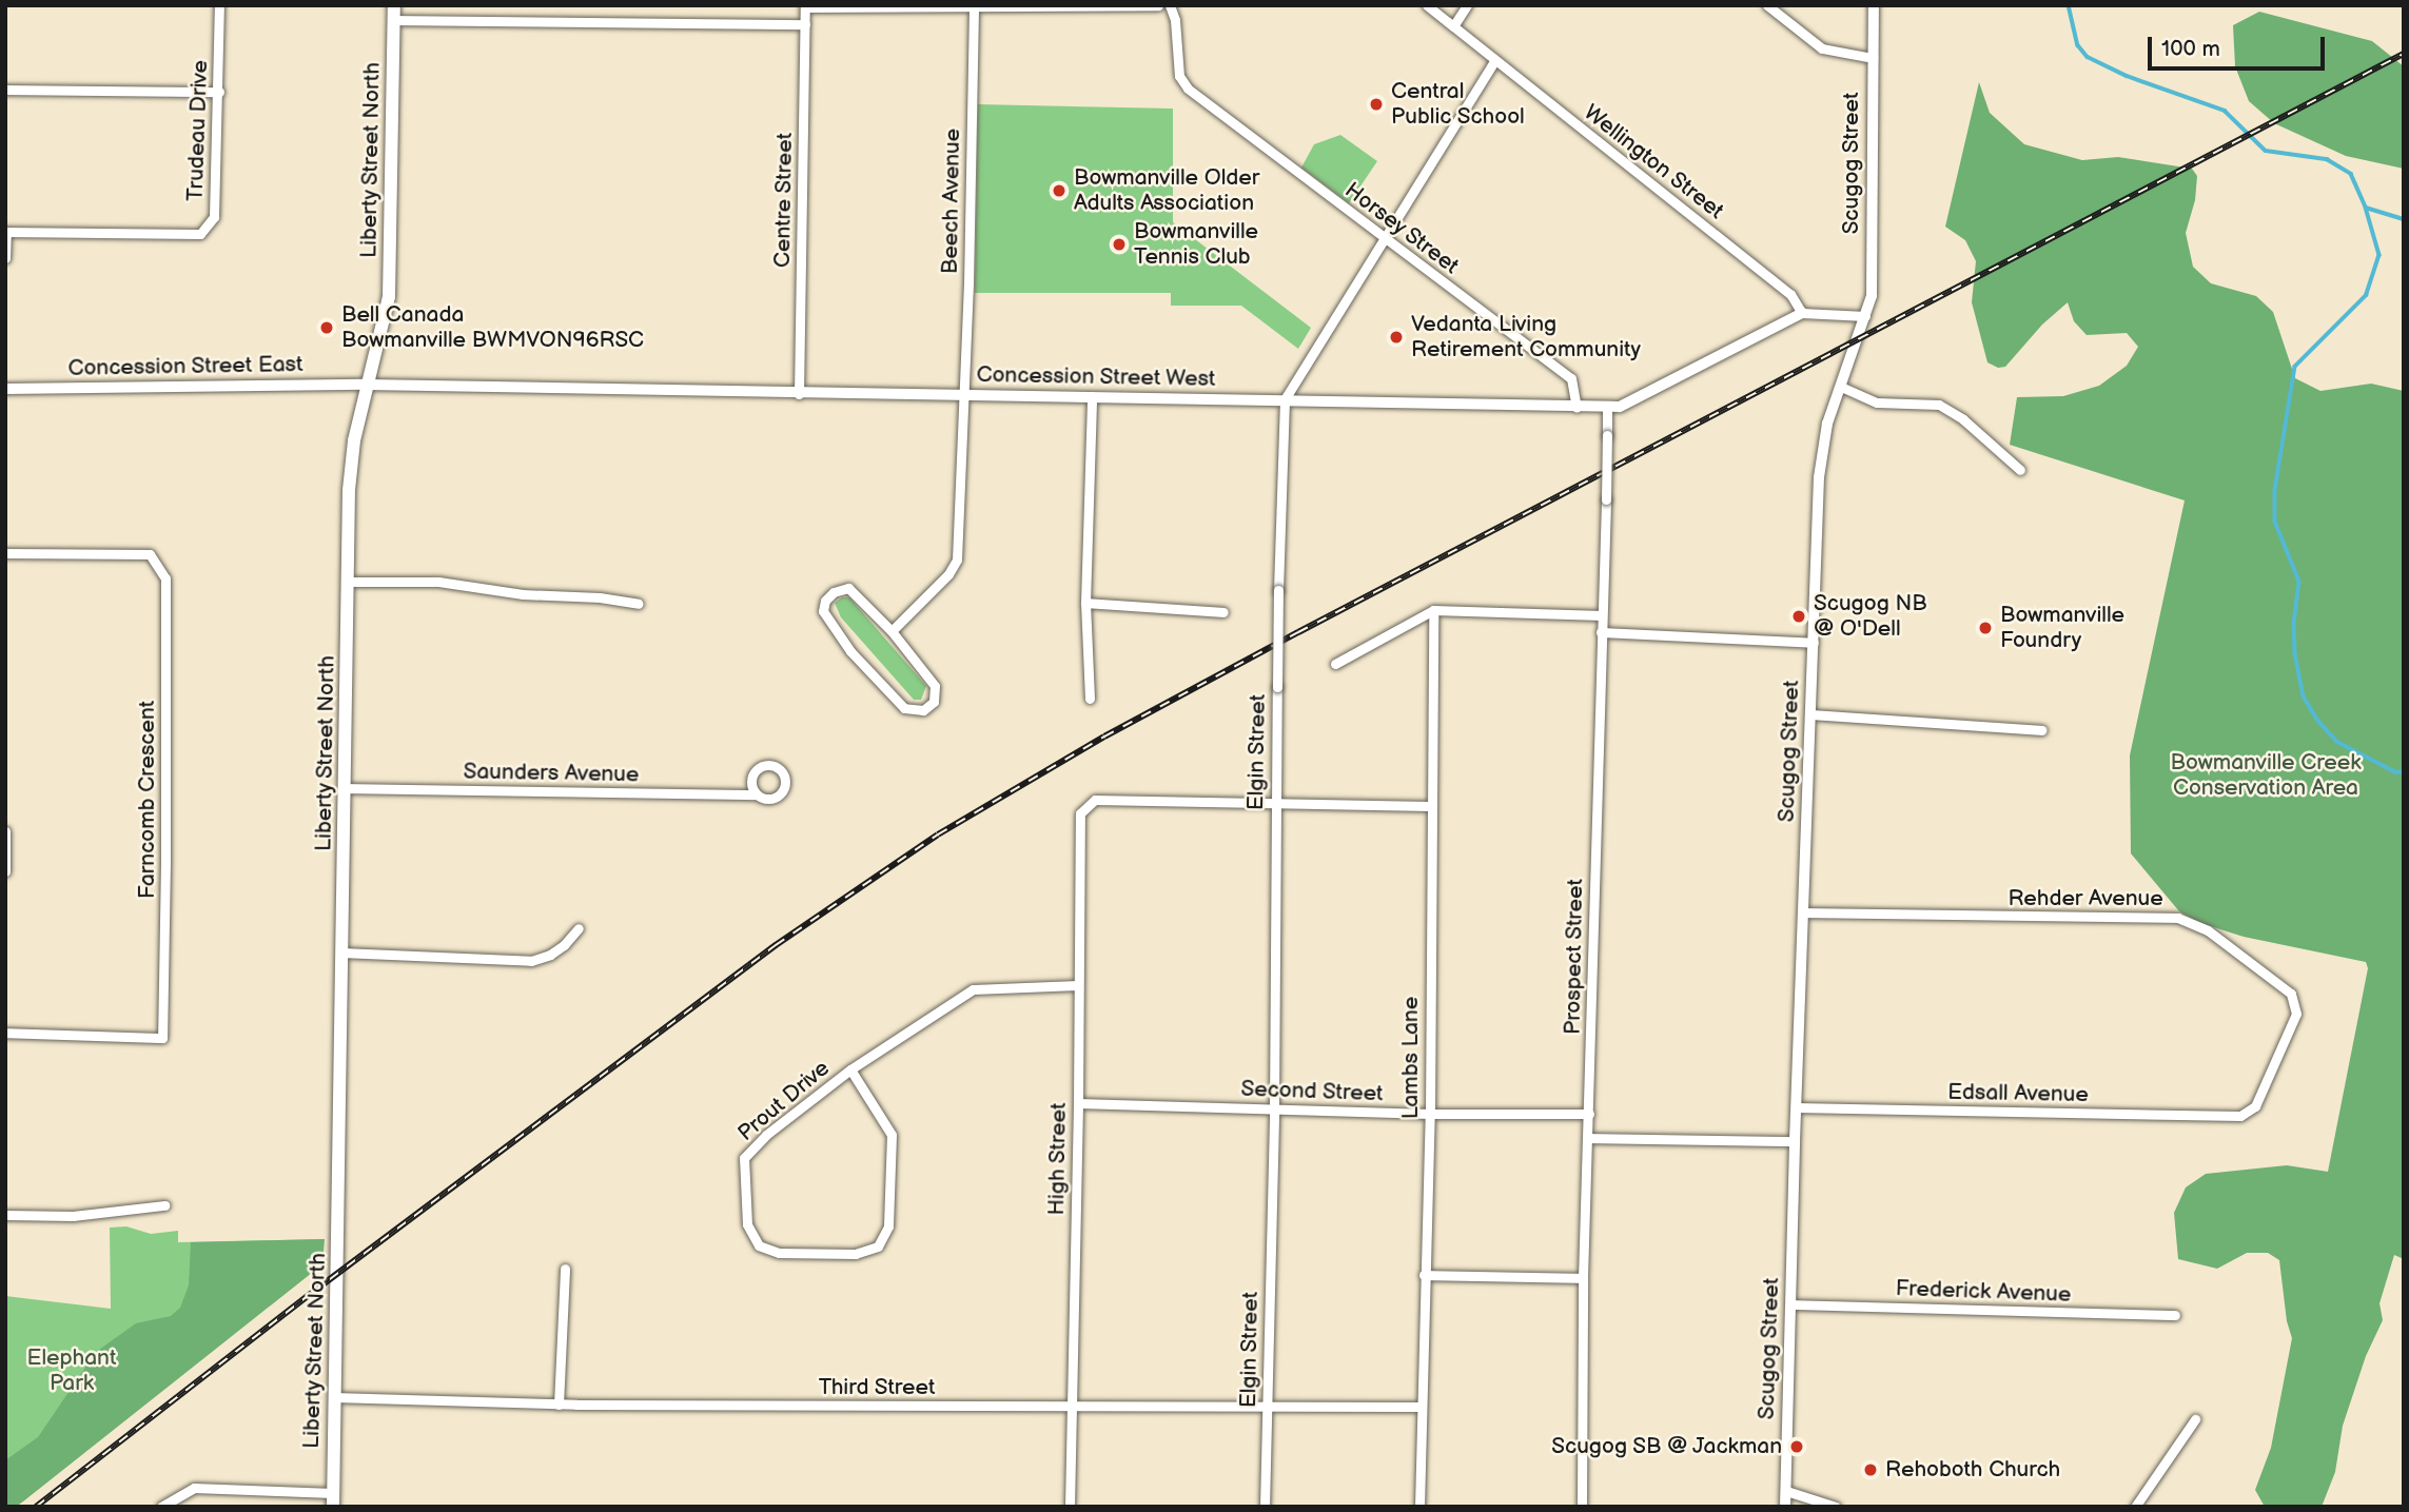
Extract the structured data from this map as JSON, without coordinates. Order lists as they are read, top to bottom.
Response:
{
  "streets": {
    "main road": ["Liberty Street North"],
    "street": [
      "Trudeau Drive",
      "Wellington Street",
      "Scugog Street",
      "Centre Street",
      "Beech Avenue",
      "Horsey Street",
      "Concession Street East",
      "Concession Street West",
      "Elgin Street",
      "Saunders Avenue",
      "Farncomb Crescent",
      "Rehder Avenue",
      "Prospect Street",
      "Lambs Lane",
      "Second Street",
      "Edsall Avenue",
      "Prout Drive",
      "High Street",
      "Frederick Avenue",
      "Third Street"
    ]
  },
  "crossings": [
    ["Liberty Street North", "Concession Street East"],
    ["Liberty Street North", "Concession Street West"],
    ["Liberty Street North", "Saunders Avenue"],
    ["Liberty Street North", "Third Street"],
    ["Wellington Street", "Concession Street West"],
    ["Scugog Street", "Rehder Avenue"],
    ["Scugog Street", "Edsall Avenue"],
    ["Scugog Street", "Frederick Avenue"],
    ["Centre Street", "Concession Street West"],
    ["Beech Avenue", "Concession Street West"],
    ["Horsey Street", "Concession Street West"],
    ["Concession Street East", "Concession Street West"],
    ["Concession Street West", "Elgin Street"],
    ["Concession Street West", "Prospect Street"],
    ["Elgin Street", "Second Street"],
    ["Elgin Street", "High Street"],
    ["Elgin Street", "Third Street"],
    ["Rehder Avenue", "Edsall Avenue"],
    ["Prospect Street", "Second Street"],
    ["Lambs Lane", "Second Street"],
    ["Lambs Lane", "Third Street"],
    ["Second Street", "High Street"],
    ["Prout Drive", "High Street"],
    ["High Street", "Third Street"]
  ],
  "parks": ["Bowmanville Creek Conservation Area", "Elephant Park"],
  "places": [
    "Central Public School",
    "Bowmanville Older Adults Association",
    "Bowmanville Tennis Club",
    "Bell Canada Bowmanville BWMVON96RSC",
    "Vedanta Living Retirement Community",
    "Scugog NB @ O'Dell",
    "Bowmanville Foundry",
    "Scugog SB @ Jackman",
    "Rehoboth Church"
  ],
  "scale_bar": "100 m"
}
